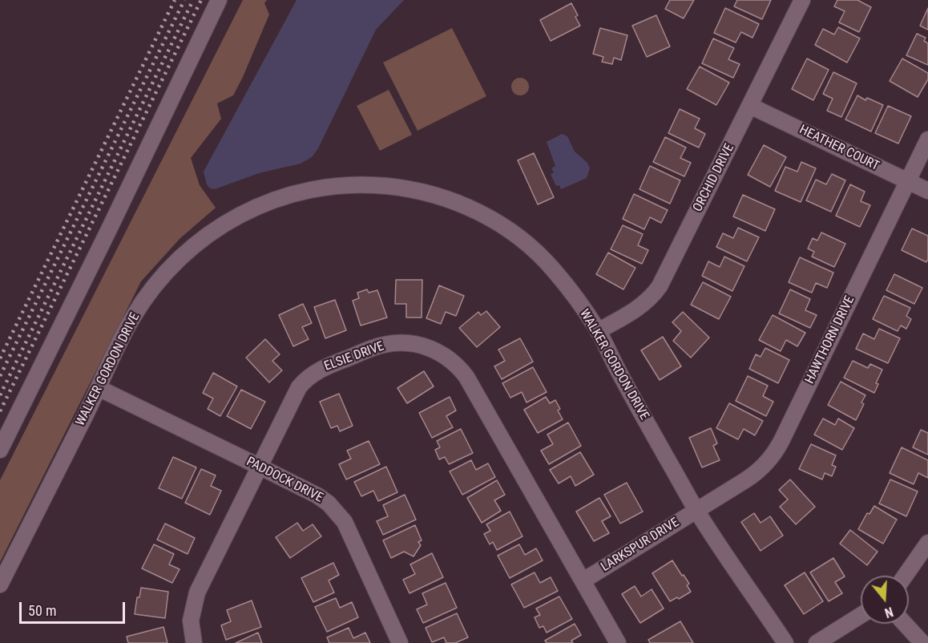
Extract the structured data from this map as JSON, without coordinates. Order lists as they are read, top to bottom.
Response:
{
  "streets": {
    "street": [
      "HEATHER COURT",
      "ORCHID DRIVE",
      "HAWTHORN DRIVE",
      "ELSIE DRIVE",
      "WALKER GORDON DRIVE",
      "PADDOCK DRIVE",
      "LARKSPUR DRIVE"
    ]
  },
  "crossings": [
    ["HEATHER COURT", "ORCHID DRIVE"],
    ["HEATHER COURT", "HAWTHORN DRIVE"],
    ["ORCHID DRIVE", "WALKER GORDON DRIVE"],
    ["HAWTHORN DRIVE", "WALKER GORDON DRIVE"],
    ["HAWTHORN DRIVE", "LARKSPUR DRIVE"],
    ["ELSIE DRIVE", "PADDOCK DRIVE"],
    ["ELSIE DRIVE", "LARKSPUR DRIVE"],
    ["WALKER GORDON DRIVE", "PADDOCK DRIVE"],
    ["WALKER GORDON DRIVE", "LARKSPUR DRIVE"]
  ],
  "scale_bar": "50 m",
  "north": "bottom"
}
